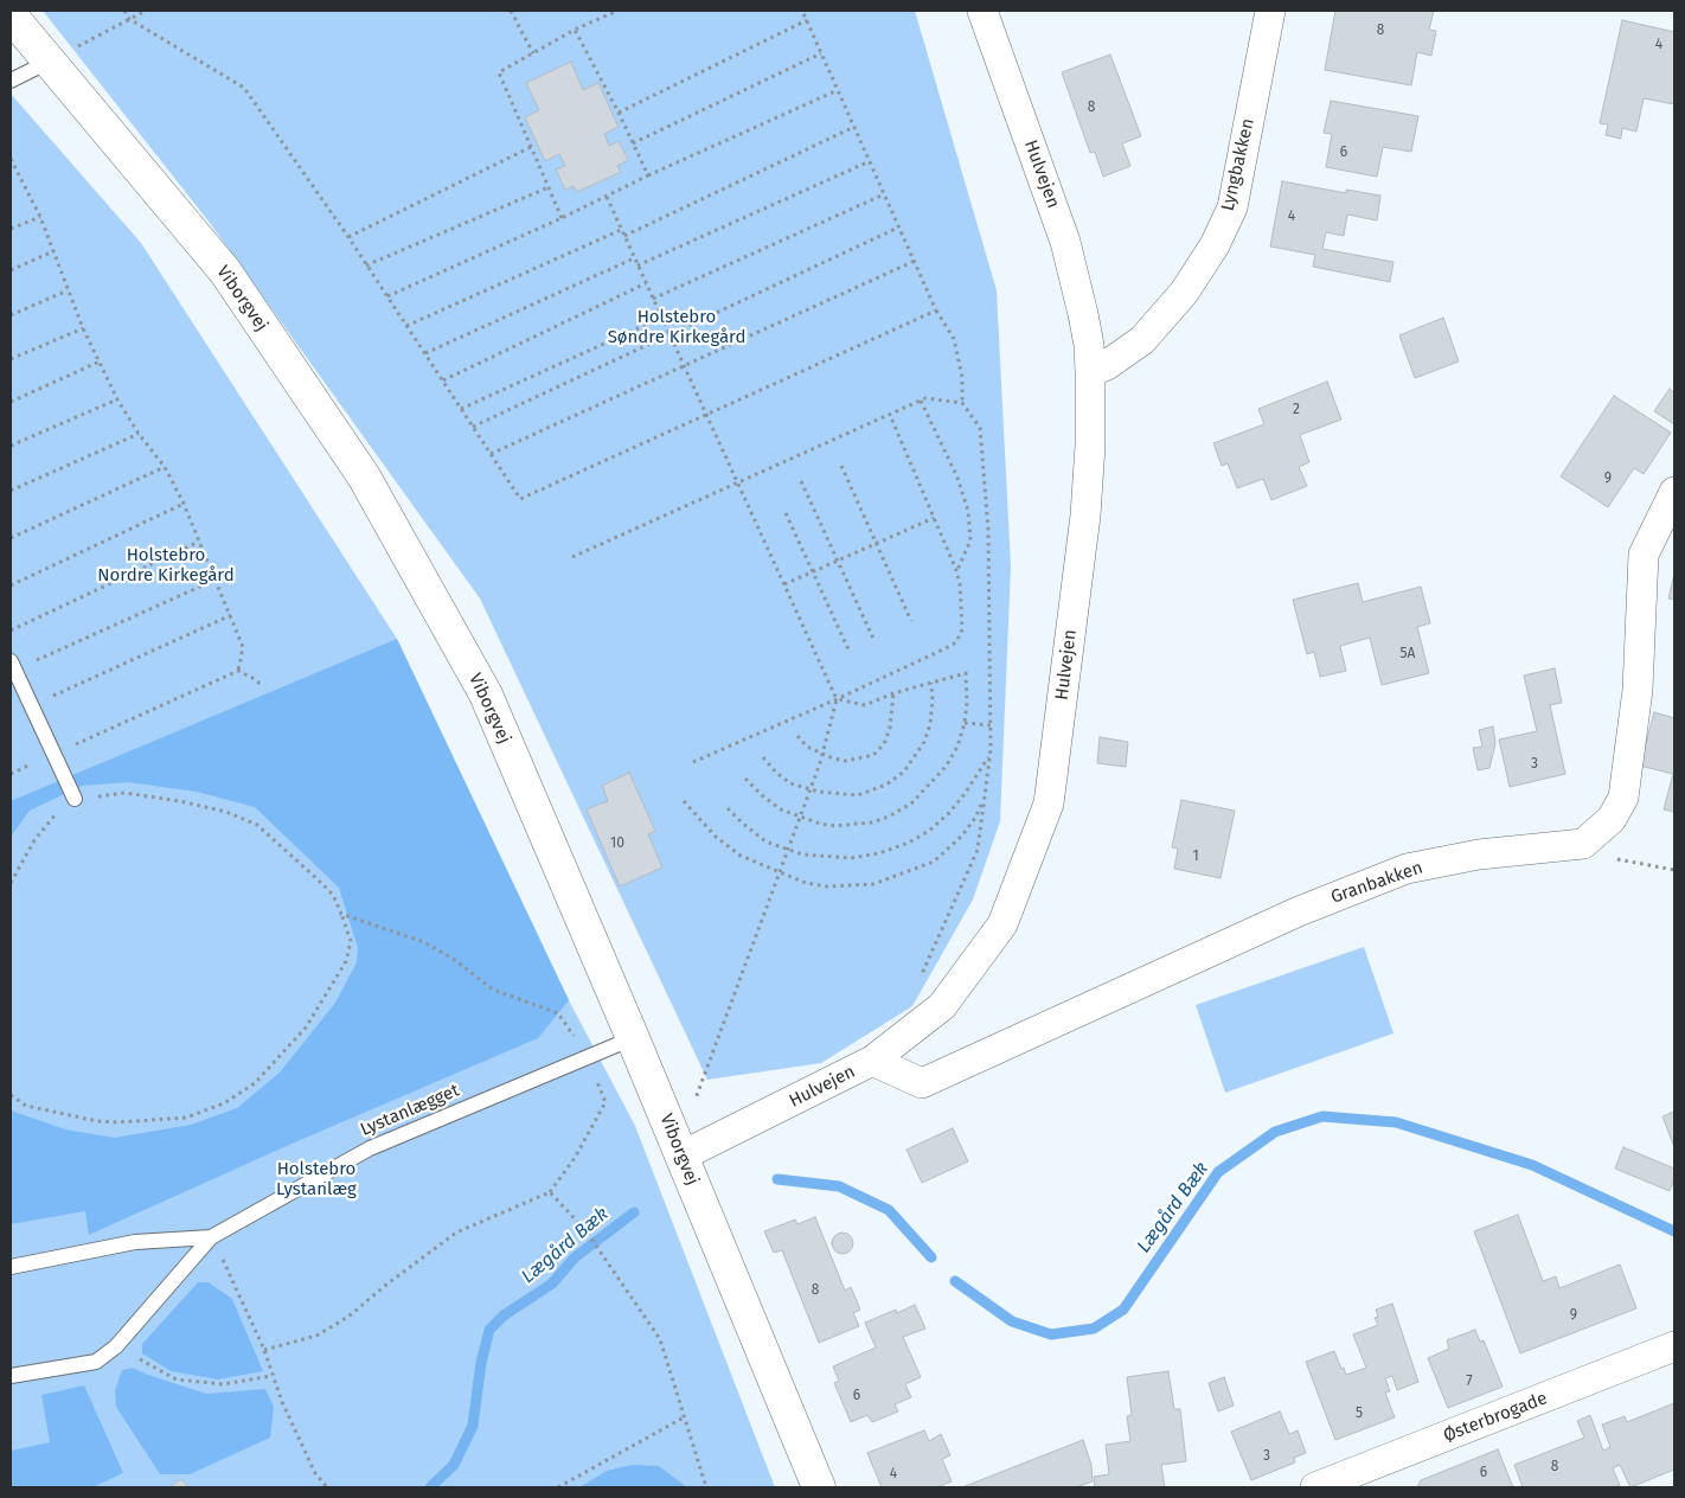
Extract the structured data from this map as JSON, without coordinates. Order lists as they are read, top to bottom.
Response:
{
  "streets": {
    "street": [
      "Lyngbakken",
      "Hulvejen",
      "Viborgvej",
      "Granbakken",
      "Østerbrogade"
    ],
    "lane": ["Lystanlægget"]
  },
  "crossings": [
    ["Lyngbakken", "Hulvejen"],
    ["Hulvejen", "Viborgvej"],
    ["Hulvejen", "Granbakken"],
    ["Viborgvej", "Lystanlægget"]
  ],
  "water": ["Lægård Bæk"],
  "parks": ["Holstebro Søndre Kirkegård", "Holstebro Nordre Kirkegård", "Holstebro Lystanlæg"],
  "house_numbers": [
    "8",
    "4",
    "8",
    "6",
    "4",
    "2",
    "9",
    "5A",
    "3",
    "10",
    "1",
    "8",
    "9",
    "7",
    "6",
    "5",
    "3",
    "8",
    "6",
    "4"
  ]
}
